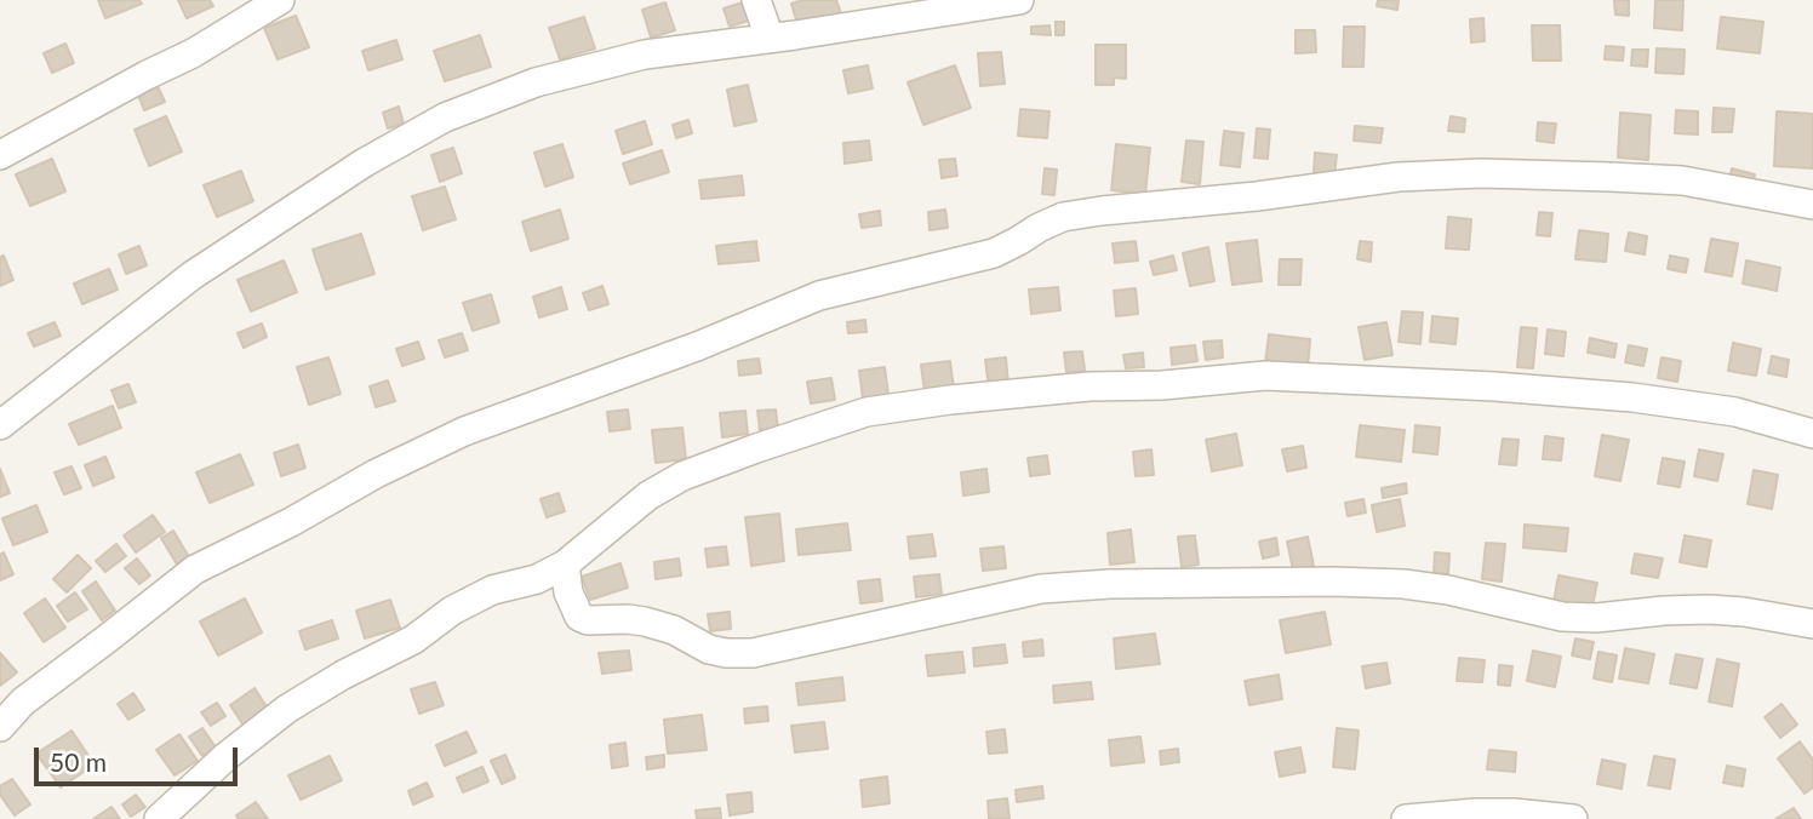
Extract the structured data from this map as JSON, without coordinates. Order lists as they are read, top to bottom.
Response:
{
  "scale_bar": "50 m"
}
